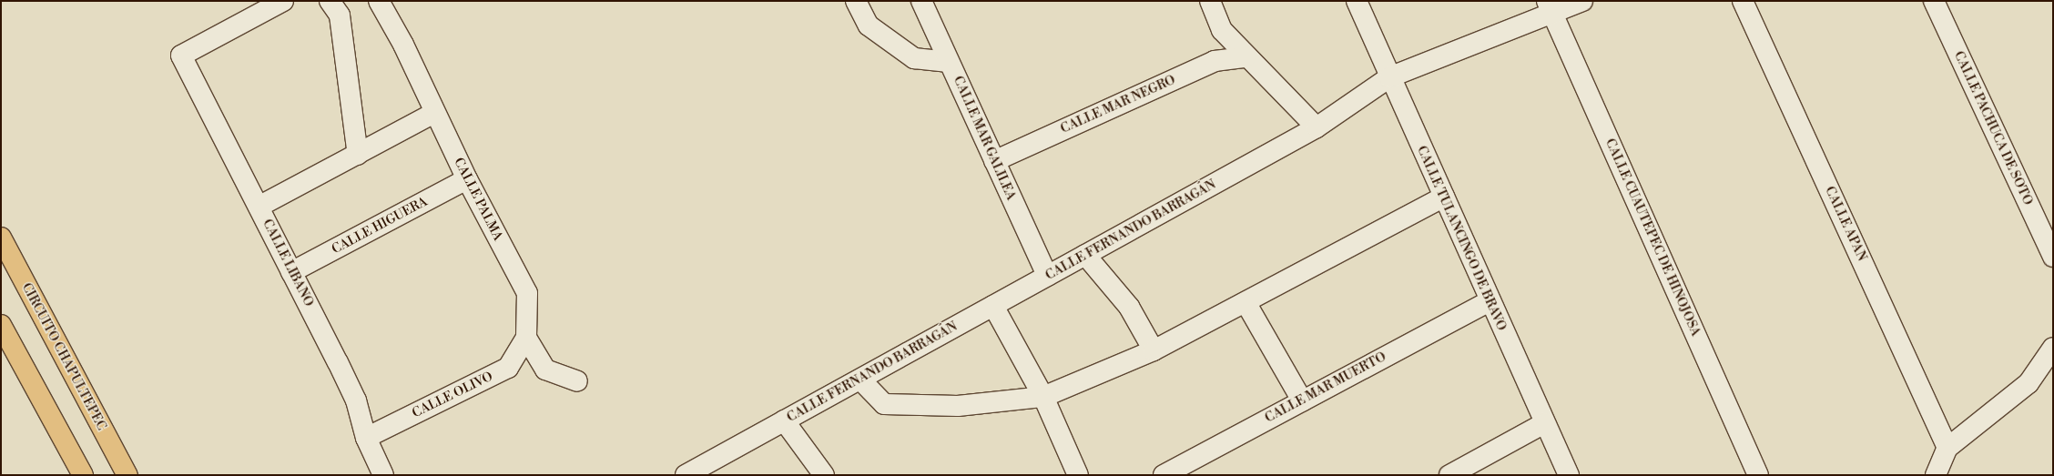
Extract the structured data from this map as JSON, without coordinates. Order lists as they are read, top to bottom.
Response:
{
  "streets": {
    "main road": ["CIRCUITO CHAPULTEPEC"],
    "street": [
      "CALLE MAR NEGRO",
      "CALLE PACHUCA DE SOTO",
      "CALLE MAR GALILEA",
      "CALLE PALMA",
      "CALLE APAN",
      "CALLE HIGUERA",
      "CALLE FERNANDO BARRAGÁN",
      "CALLE CUAUTEPEC DE HINOJOSA",
      "CALLE TULANCINGO DE BRAVO",
      "CALLE LIBANO",
      "CALLE MAR MUERTO",
      "CALLE OLIVO"
    ]
  },
  "crossings": [
    ["CALLE MAR NEGRO", "CALLE MAR GALILEA"],
    ["CALLE MAR GALILEA", "CALLE FERNANDO BARRAGÁN"],
    ["CALLE PALMA", "CALLE HIGUERA"],
    ["CALLE PALMA", "CALLE OLIVO"],
    ["CALLE HIGUERA", "CALLE LIBANO"],
    ["CALLE FERNANDO BARRAGÁN", "CALLE CUAUTEPEC DE HINOJOSA"],
    ["CALLE FERNANDO BARRAGÁN", "CALLE TULANCINGO DE BRAVO"],
    ["CALLE TULANCINGO DE BRAVO", "CALLE MAR MUERTO"],
    ["CALLE LIBANO", "CALLE OLIVO"]
  ]
}
